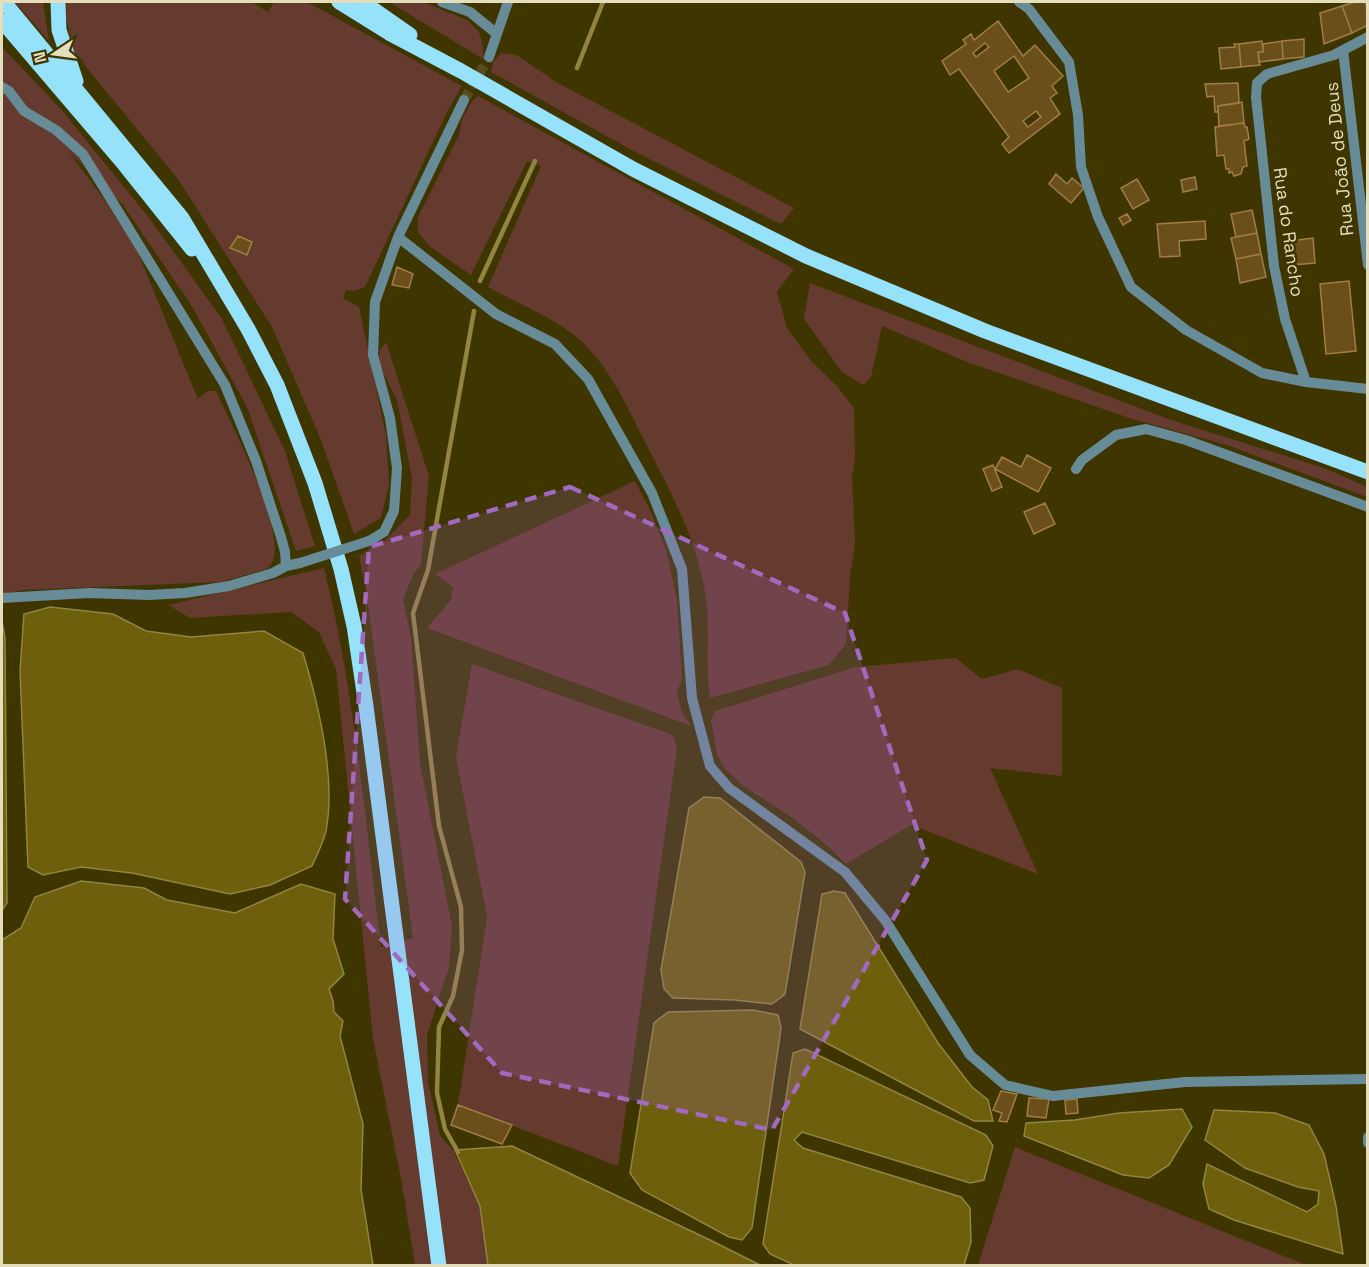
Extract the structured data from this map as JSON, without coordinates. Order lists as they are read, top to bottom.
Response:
{
  "streets": {
    "street": ["Rua João de Deus", "Rua do Rancho"]
  },
  "crossings": [
    ["Rua João de Deus", "Rua do Rancho"]
  ],
  "north": "left"
}
